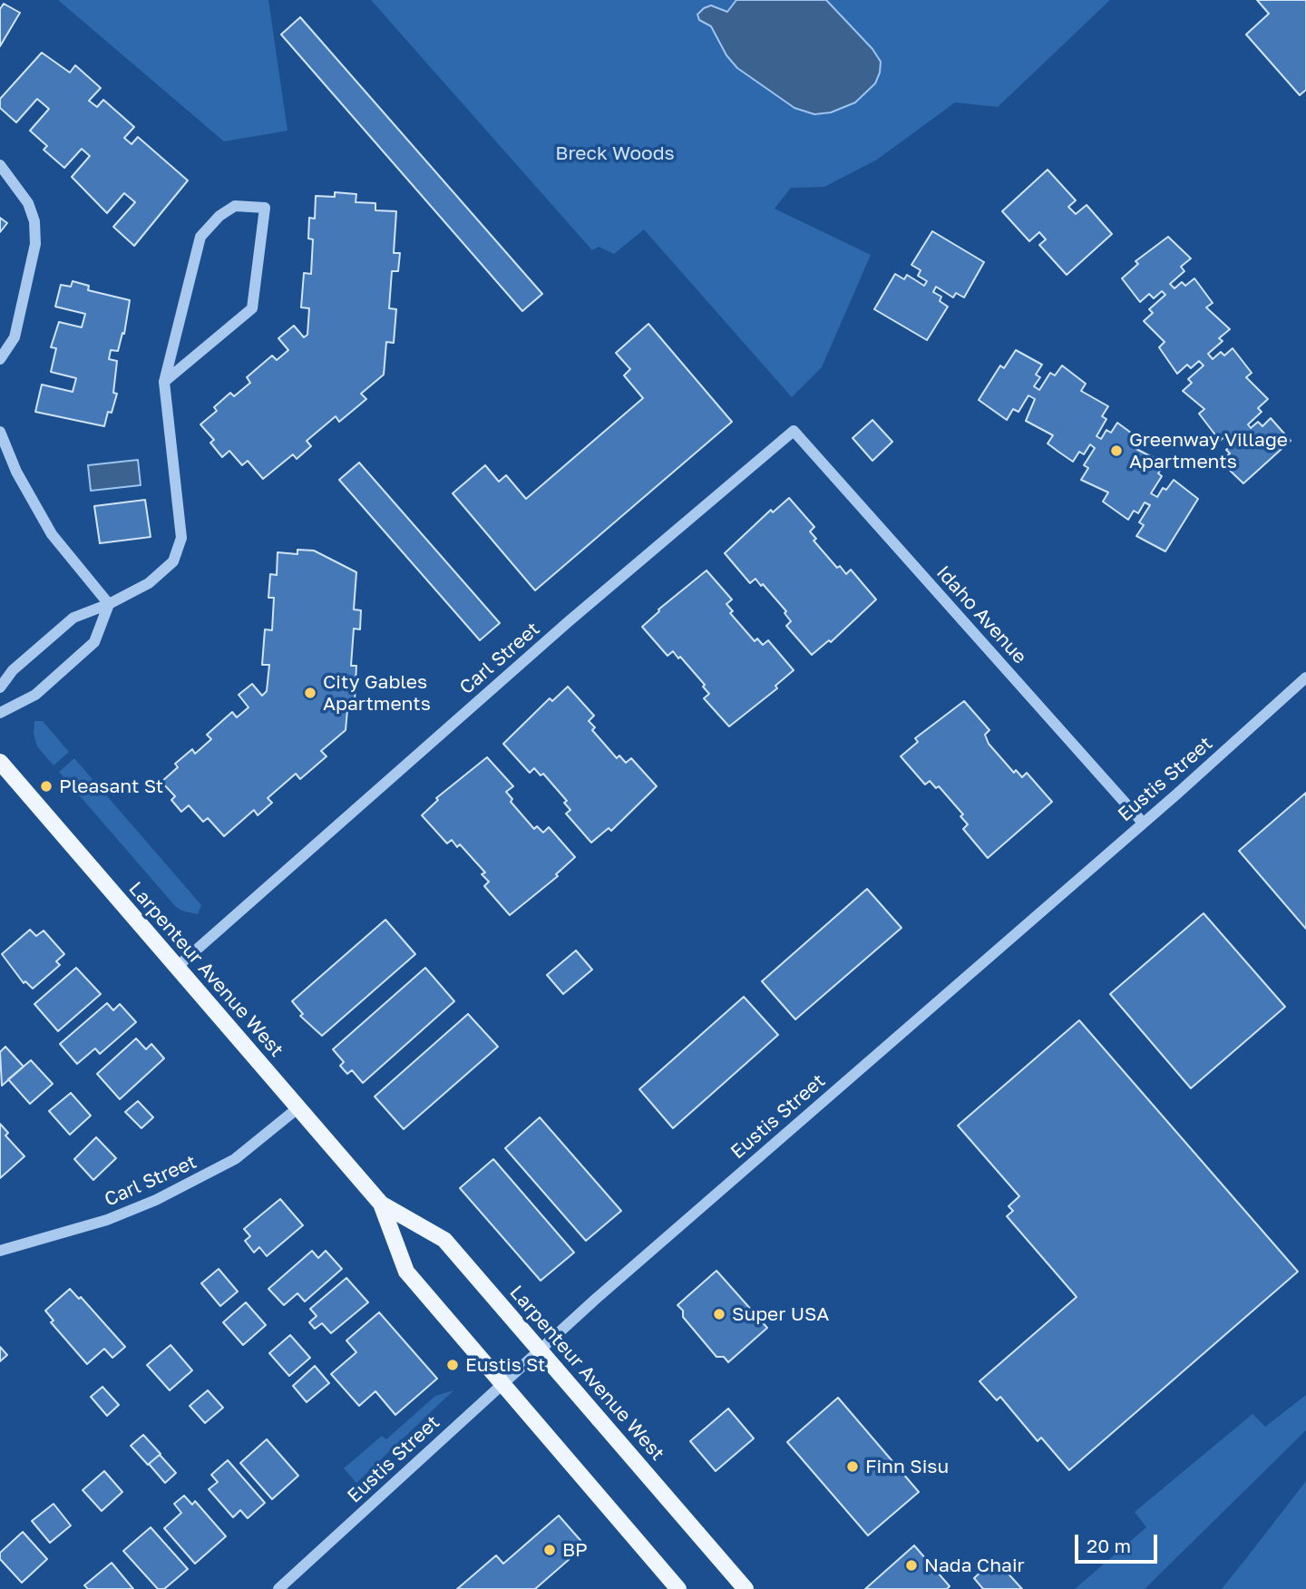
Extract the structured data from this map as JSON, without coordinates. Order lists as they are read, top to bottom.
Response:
{
  "streets": {
    "main road": ["Larpenteur Avenue West"],
    "street": ["Idaho Avenue", "Carl Street", "Eustis Street"]
  },
  "crossings": [
    ["Idaho Avenue", "Carl Street"],
    ["Idaho Avenue", "Eustis Street"],
    ["Carl Street", "Larpenteur Avenue West"],
    ["Eustis Street", "Larpenteur Avenue West"]
  ],
  "parks": ["Breck Woods"],
  "places": [
    "Greenway Village Apartments",
    "City Gables Apartments",
    "Pleasant St",
    "Super USA",
    "Eustis St",
    "Finn Sisu",
    "BP",
    "Nada Chair"
  ],
  "scale_bar": "20 m"
}
